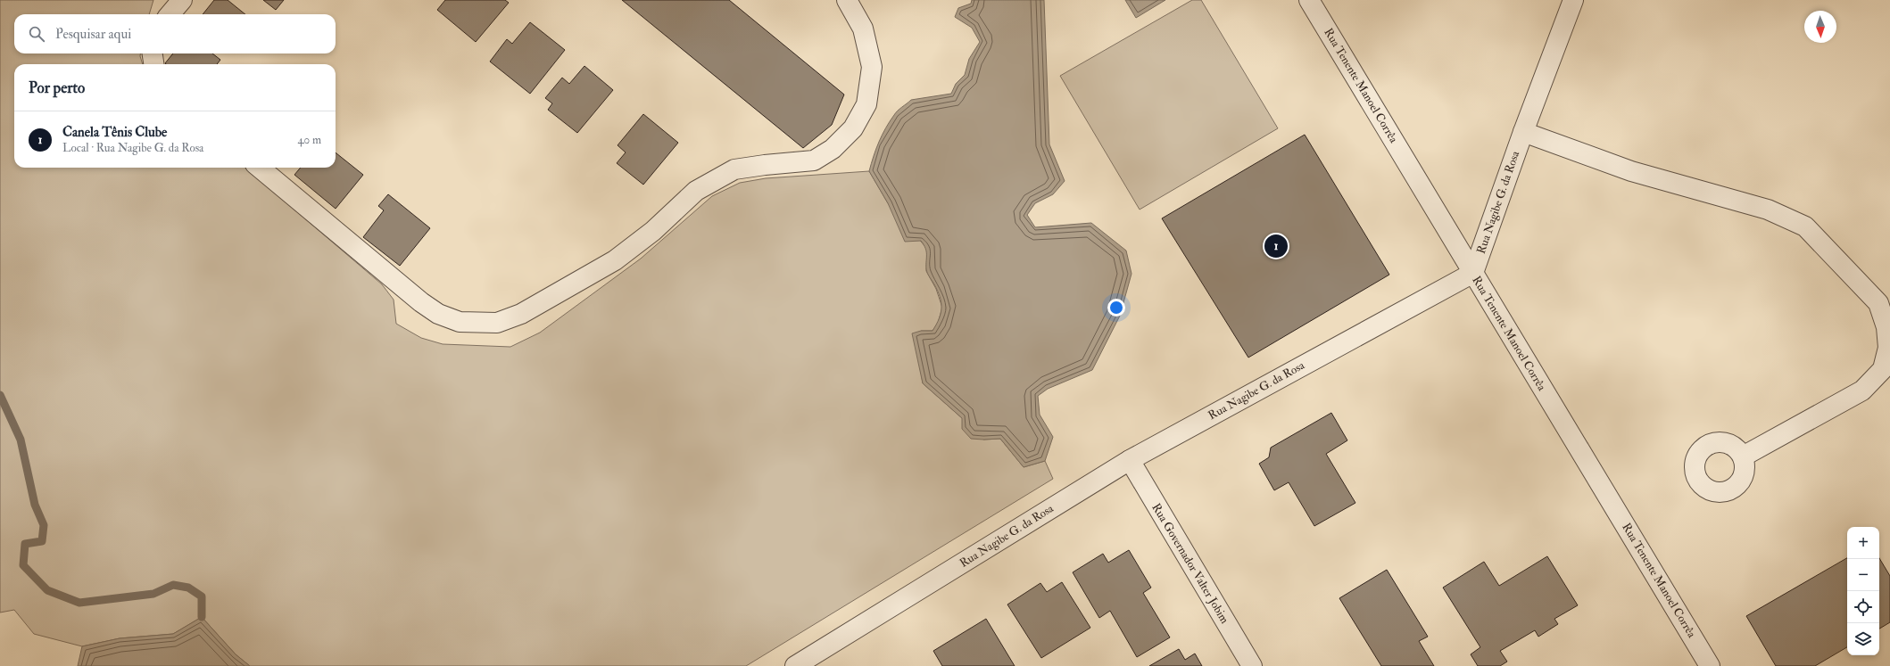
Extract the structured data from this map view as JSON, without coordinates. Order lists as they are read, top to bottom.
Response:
{
  "streets": {
    "street": ["Rua Tenente Manoel Corrêa", "Rua Nagibe G. da Rosa", "Rua Governador Valter Jobim"]
  },
  "crossings": [
    ["Rua Tenente Manoel Corrêa", "Rua Nagibe G. da Rosa"],
    ["Rua Nagibe G. da Rosa", "Rua Governador Valter Jobim"]
  ],
  "north": "bottom",
  "page": {
    "search": "Pesquisar aqui",
    "heading": "Por perto",
    "list": [
      {
        "mark": "1",
        "name": "Canela Tênis Clube",
        "note": "Local · Rua Nagibe G. da Rosa",
        "value": "40 m"
      }
    ],
    "pins": "1",
    "map_buttons": ["+", "−"]
  }
}
